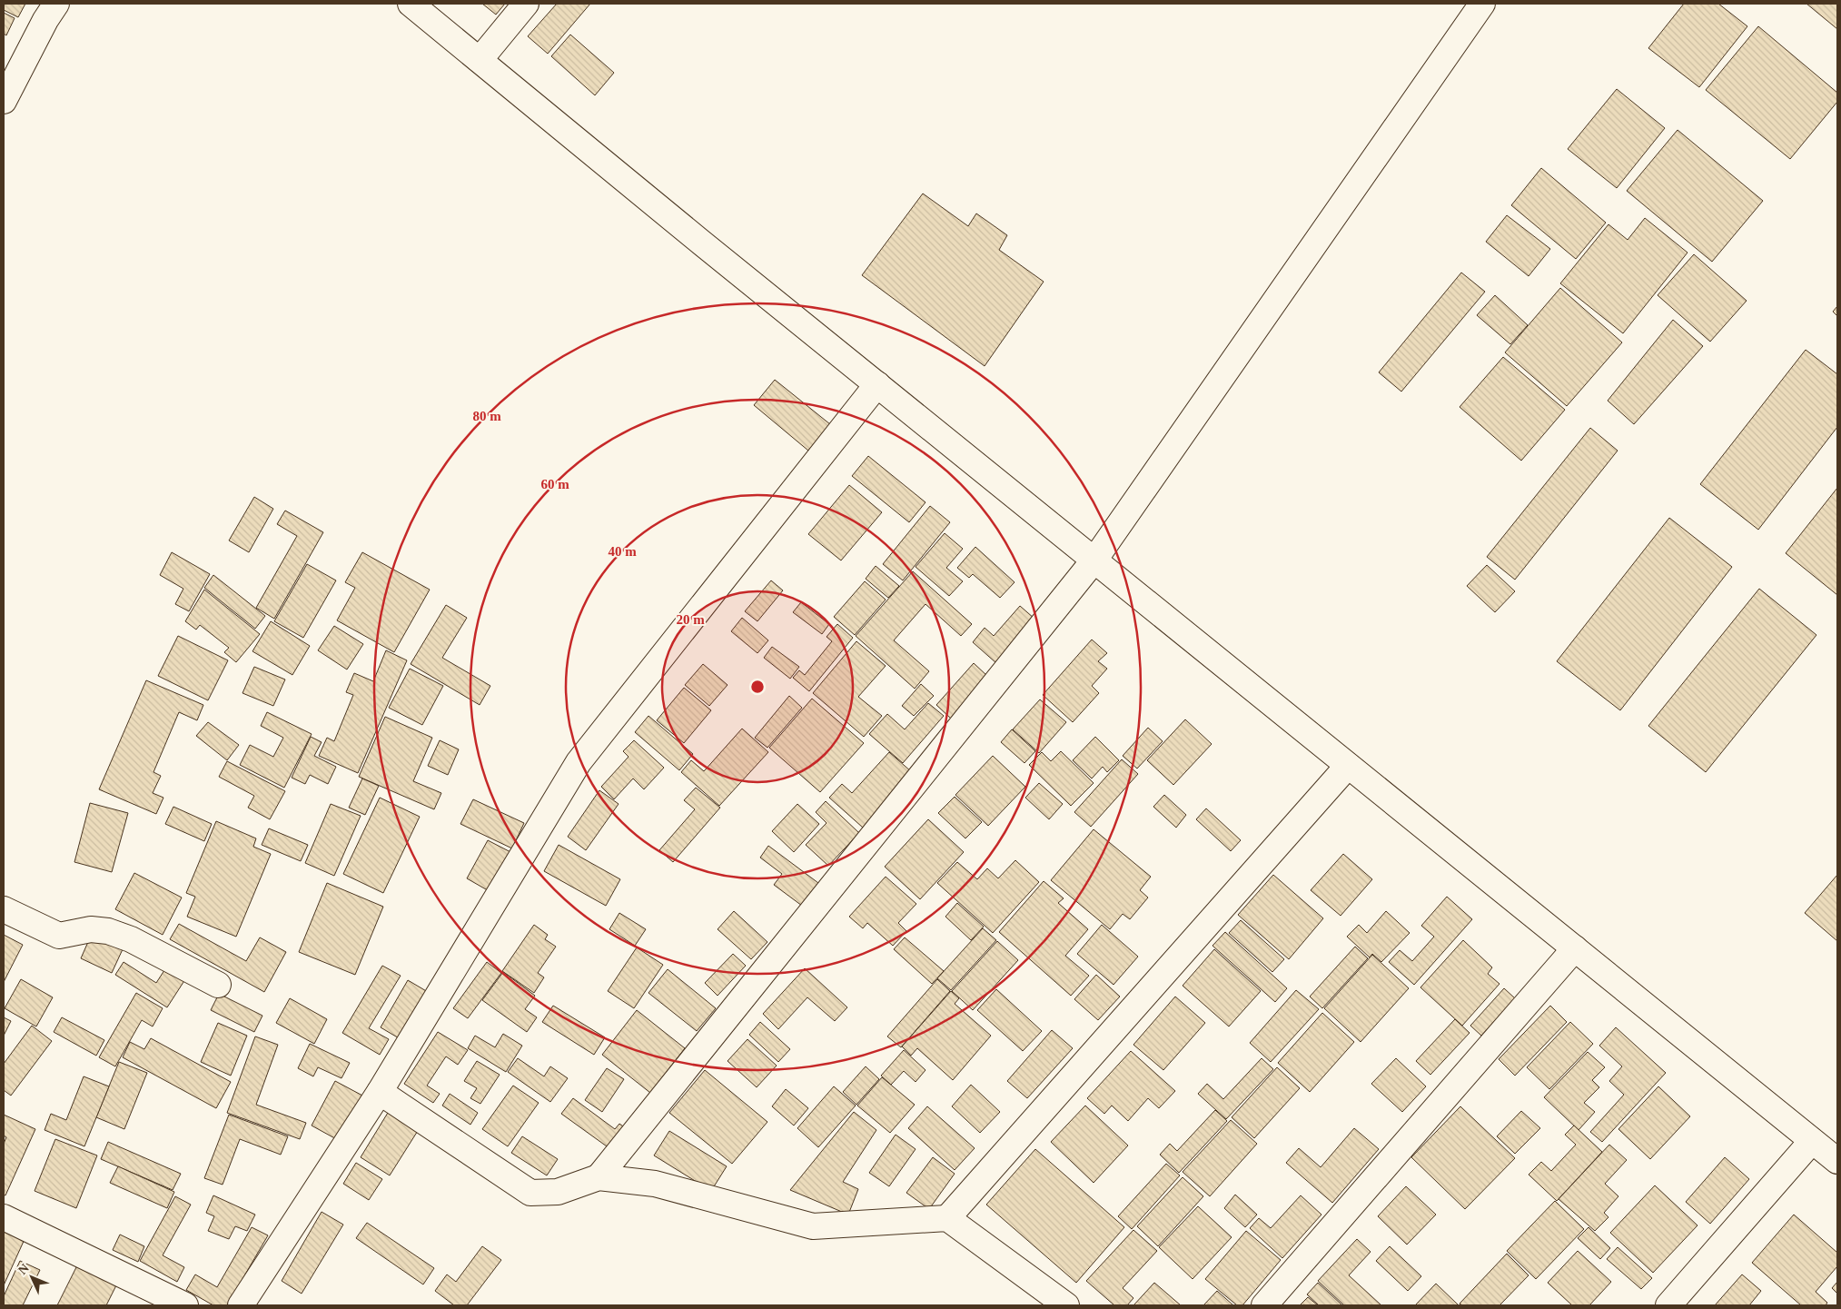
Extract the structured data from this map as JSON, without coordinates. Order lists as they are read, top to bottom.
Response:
{
  "north": "top left",
  "rings": [
    "80 m",
    "60 m",
    "40 m",
    "20 m"
  ]
}
